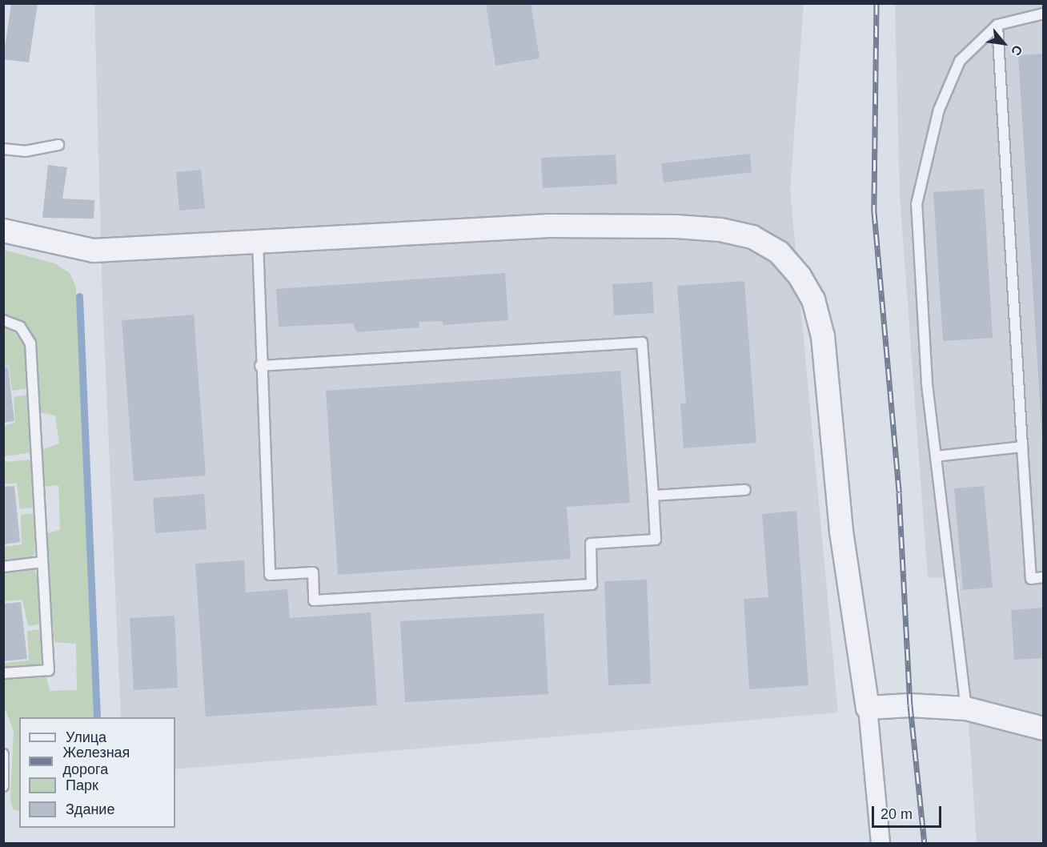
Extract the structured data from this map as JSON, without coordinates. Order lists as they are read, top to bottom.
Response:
{
  "legend": [
    "Улица",
    "Железная дорога",
    "Парк",
    "Здание"
  ],
  "scale_bar": "20 m",
  "north": "bottom right"
}
